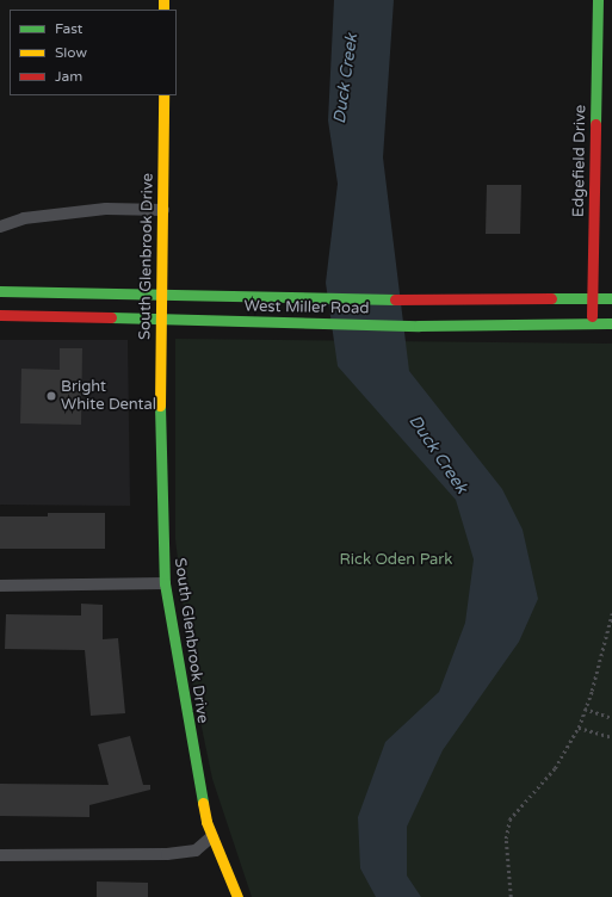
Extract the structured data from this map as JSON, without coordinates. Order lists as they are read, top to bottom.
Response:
{
  "streets": {
    "main road": ["Edgefield Drive", "South Glenbrook Drive", "West Miller Road"]
  },
  "crossings": [
    ["Edgefield Drive", "West Miller Road"],
    ["South Glenbrook Drive", "West Miller Road"]
  ],
  "water": ["Duck Creek"],
  "parks": ["Rick Oden Park"],
  "places": ["Bright White Dental"],
  "legend": ["Fast", "Slow", "Jam"]
}
